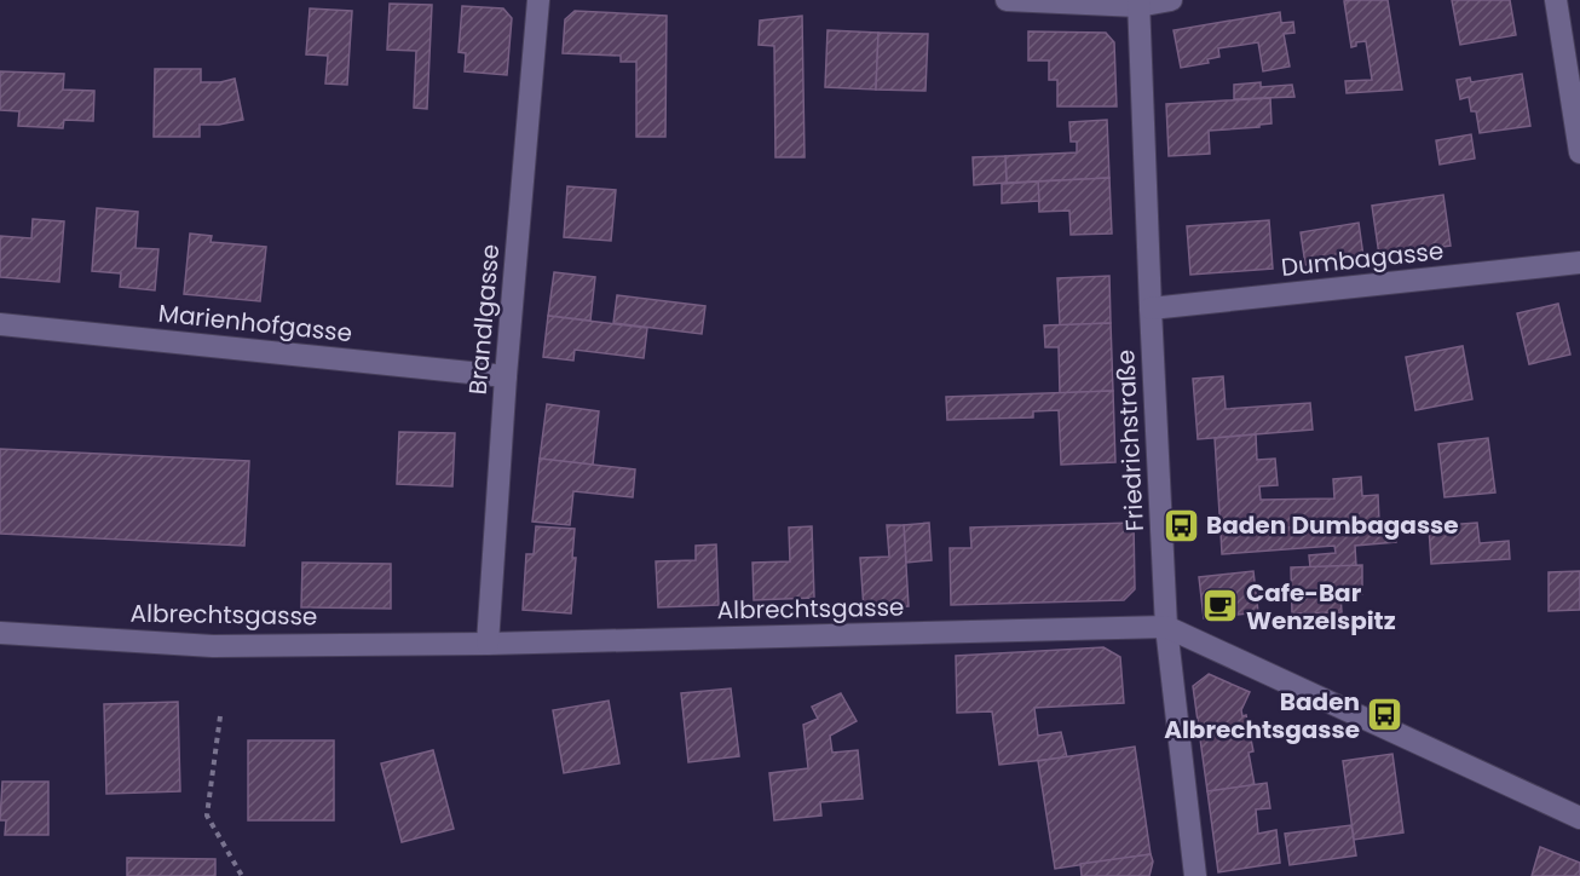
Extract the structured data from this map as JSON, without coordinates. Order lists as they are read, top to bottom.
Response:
{
  "streets": {
    "street": [
      "Dumbagasse",
      "Brandlgasse",
      "Marienhofgasse",
      "Friedrichstraße",
      "Albrechtsgasse"
    ]
  },
  "crossings": [
    ["Dumbagasse", "Friedrichstraße"],
    ["Brandlgasse", "Marienhofgasse"],
    ["Brandlgasse", "Albrechtsgasse"],
    ["Friedrichstraße", "Albrechtsgasse"]
  ],
  "places": {
    "bus stop": ["Baden Dumbagasse", "Baden Albrechtsgasse"],
    "cafe": ["Cafe-Bar Wenzelspitz"]
  }
}
